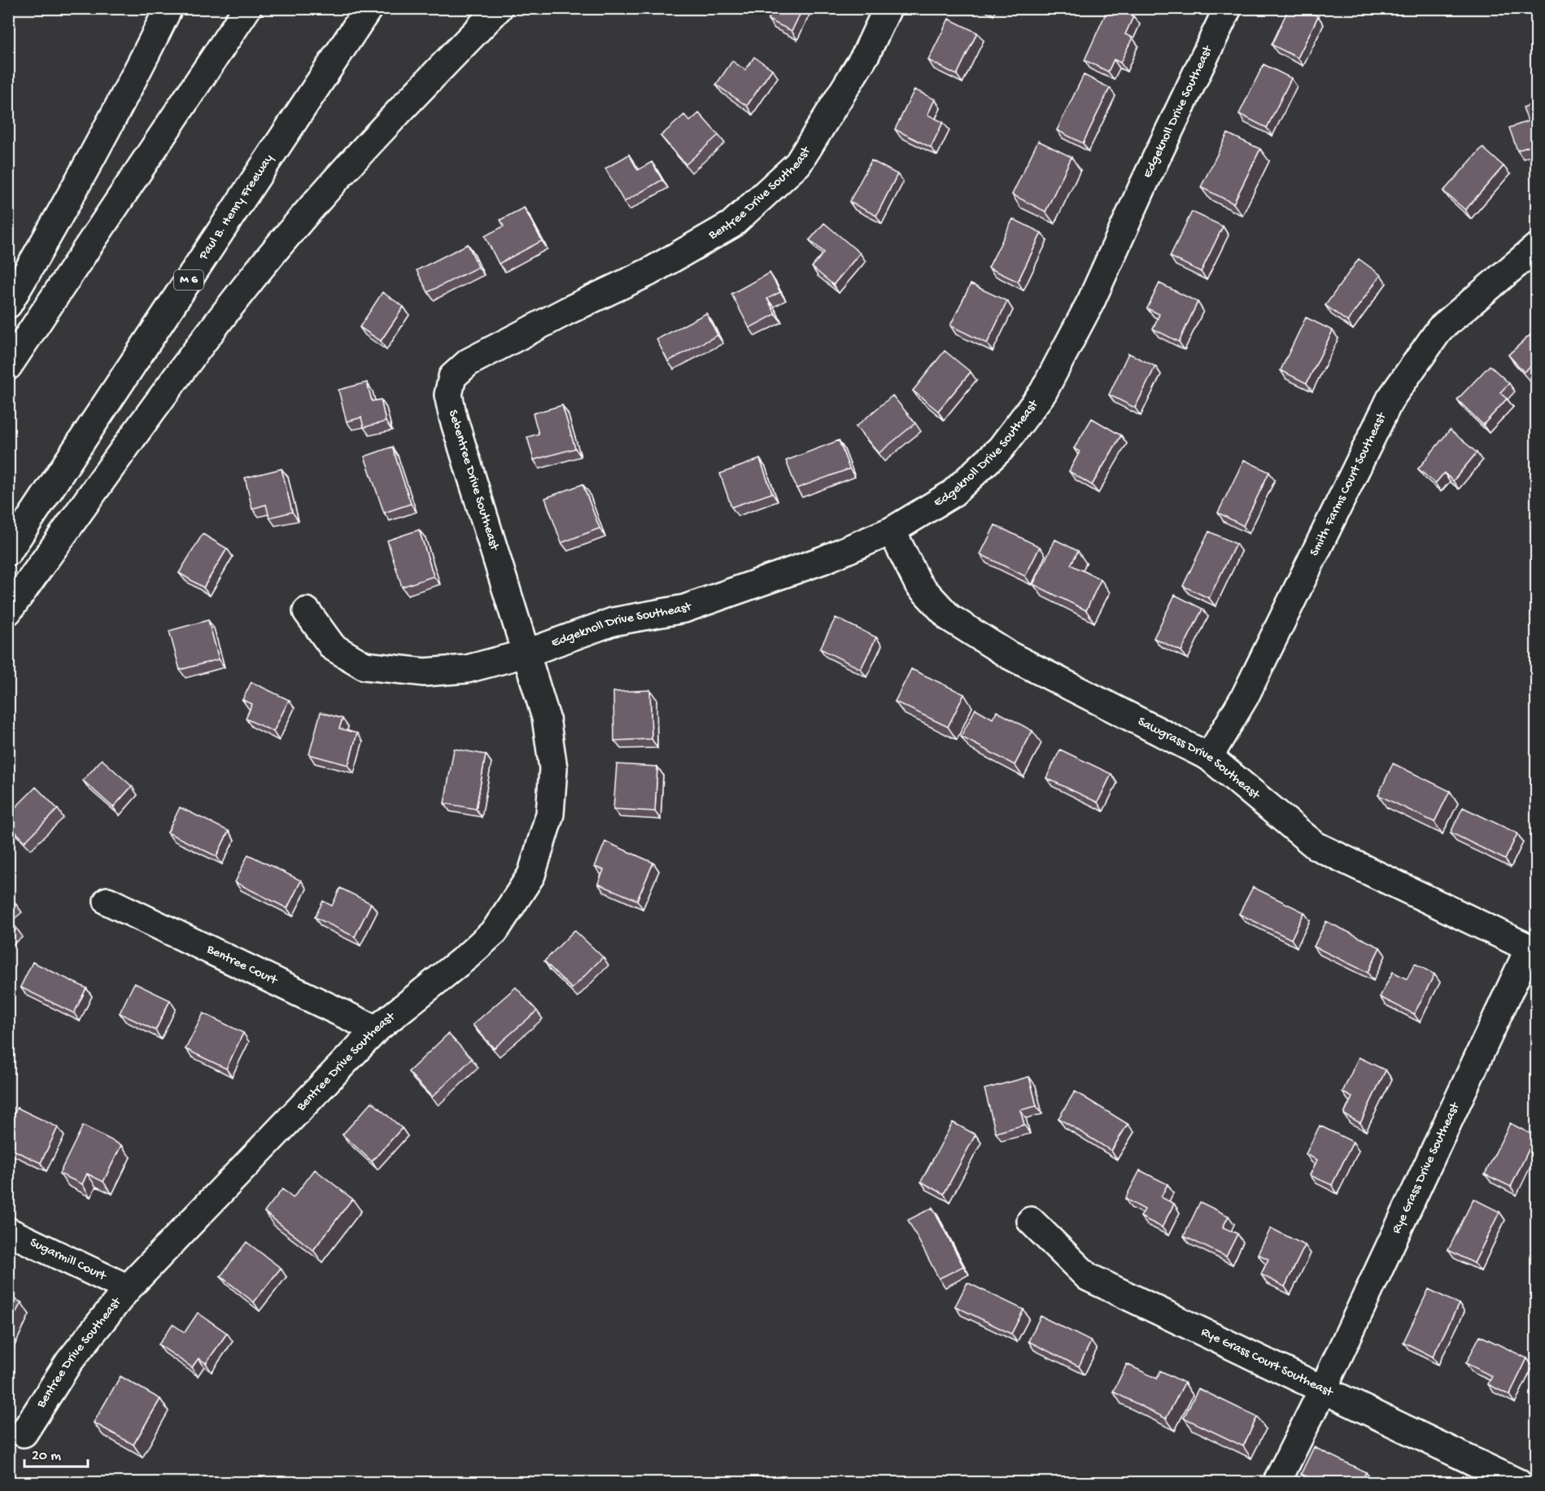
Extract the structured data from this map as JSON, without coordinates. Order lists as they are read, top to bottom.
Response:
{
  "streets": {
    "main road": [
      "Edgeknoll Drive Southeast",
      "Bentree Drive Southeast",
      "Paul B. Henry Freeway",
      "M 6",
      "Sebentree Drive Southeast",
      "Smith Farms Court Southeast",
      "Sawgrass Drive Southeast",
      "Bentree Court",
      "Rye Grass Drive Southeast",
      "Sugarmill Court",
      "Rye Grass Court Southeast"
    ]
  },
  "crossings": [
    ["Edgeknoll Drive Southeast", "Bentree Drive Southeast"],
    ["Edgeknoll Drive Southeast", "Sebentree Drive Southeast"],
    ["Edgeknoll Drive Southeast", "Sawgrass Drive Southeast"],
    ["Bentree Drive Southeast", "Sebentree Drive Southeast"],
    ["Bentree Drive Southeast", "Bentree Court"],
    ["Bentree Drive Southeast", "Sugarmill Court"],
    ["Smith Farms Court Southeast", "Sawgrass Drive Southeast"],
    ["Sawgrass Drive Southeast", "Rye Grass Drive Southeast"],
    ["Rye Grass Drive Southeast", "Rye Grass Court Southeast"]
  ],
  "scale_bar": "20 m"
}
